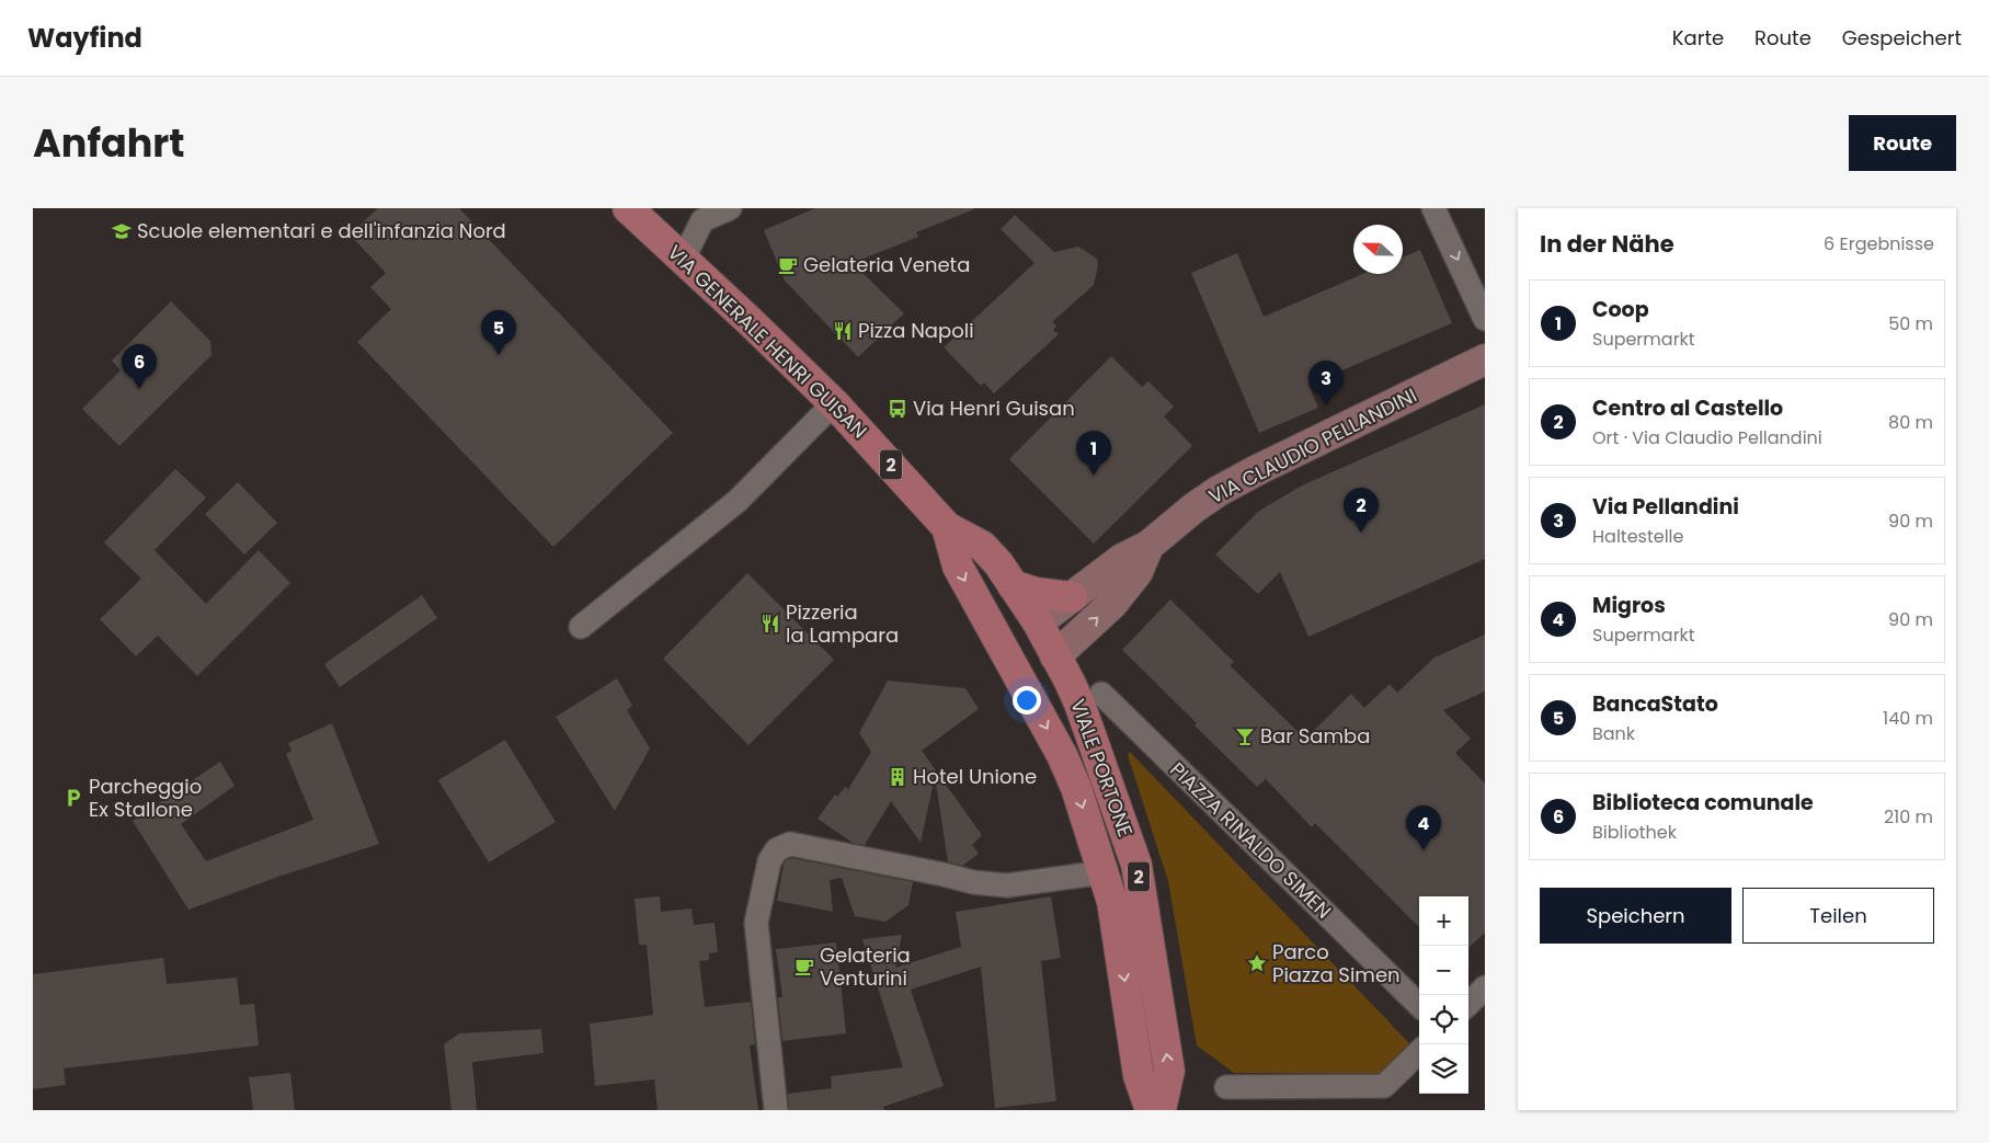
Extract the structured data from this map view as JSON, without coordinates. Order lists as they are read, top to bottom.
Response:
{
  "streets": {
    "main road": ["VIA GENERALE HENRI GUISAN", "2", "VIALE PORTONE"],
    "street": ["VIA CLAUDIO PELLANDINI", "PIAZZA RINALDO SIMEN"]
  },
  "crossings": [
    ["VIA GENERALE HENRI GUISAN", "VIA CLAUDIO PELLANDINI"],
    ["VIA GENERALE HENRI GUISAN", "VIALE PORTONE"],
    ["VIA CLAUDIO PELLANDINI", "VIALE PORTONE"]
  ],
  "places": {
    "school or university": ["Scuole elementari e dell'infanzia Nord"],
    "cafe": ["Gelateria Veneta", "Gelateria Venturini"],
    "restaurant": ["Pizza Napoli", "Pizzeria la Lampara"],
    "bus stop": ["Via Henri Guisan"],
    "bar": ["Bar Samba"],
    "building": ["Hotel Unione"],
    "parking": ["Parcheggio Ex Stallone"],
    "place": ["Parco Piazza Simen"]
  },
  "north": "left",
  "page": {
    "header": "Wayfind",
    "nav": ["Karte", "Route", "Gespeichert"],
    "title": "Anfahrt",
    "buttons": [
      "Route",
      ["Speichern", "Teilen"]
    ],
    "heading": ["In der Nähe", "6 Ergebnisse"],
    "list": [
      {
        "mark": "1",
        "name": "Coop",
        "note": "Supermarkt",
        "value": "50 m"
      },
      {
        "mark": "2",
        "name": "Centro al Castello",
        "note": "Ort · Via Claudio Pellandini",
        "value": "80 m"
      },
      {
        "mark": "3",
        "name": "Via Pellandini",
        "note": "Haltestelle",
        "value": "90 m"
      },
      {
        "mark": "4",
        "name": "Migros",
        "note": "Supermarkt",
        "value": "90 m"
      },
      {
        "mark": "5",
        "name": "BancaStato",
        "note": "Bank",
        "value": "140 m"
      },
      {
        "mark": "6",
        "name": "Biblioteca comunale",
        "note": "Bibliothek",
        "value": "210 m"
      }
    ],
    "pins": [
      "5",
      "6",
      "3",
      "1",
      "2",
      "4"
    ],
    "map_buttons": ["+", "−"]
  }
}
